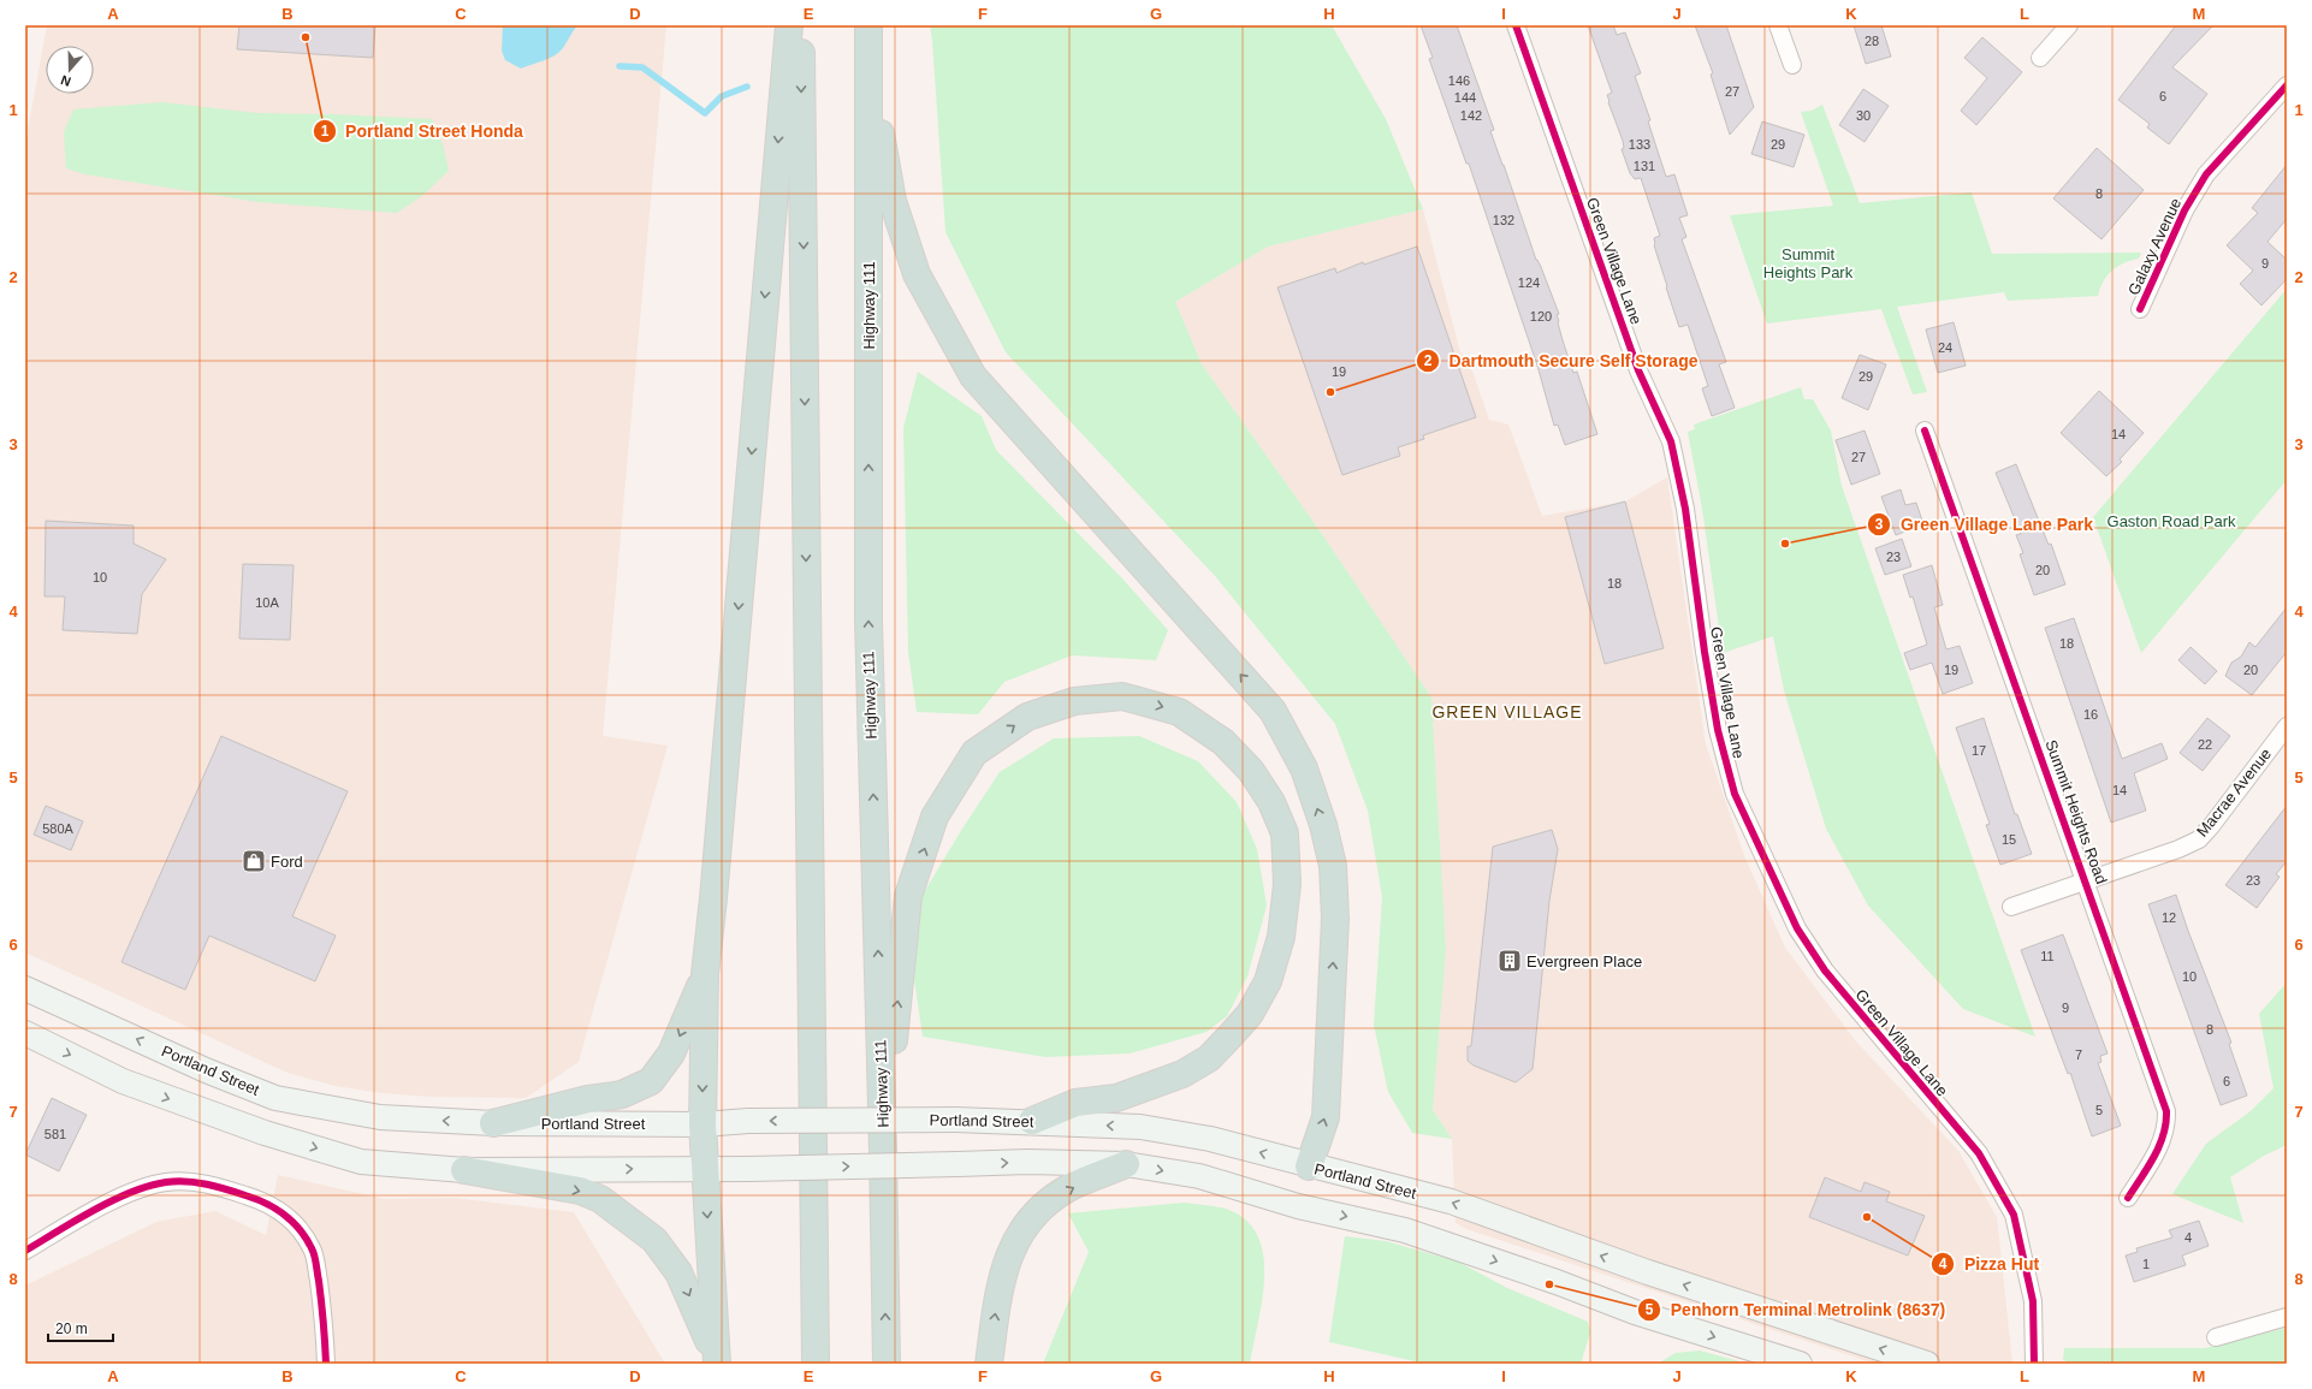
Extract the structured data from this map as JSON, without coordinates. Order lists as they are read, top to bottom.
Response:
{
  "streets": {
    "highway": ["Highway 111"],
    "main road": ["Portland Street"],
    "street": [
      "Galaxy Avenue",
      "Green Village Lane",
      "Macrae Avenue",
      "Summit Heights Road"
    ]
  },
  "crossings": [
    ["Macrae Avenue", "Summit Heights Road"]
  ],
  "districts": ["GREEN VILLAGE"],
  "parks": ["Summit Heights Park", "Gaston Road Park"],
  "places": {
    "other": [
      "Portland Street Honda",
      "Dartmouth Secure Self Storage",
      "Green Village Lane Park",
      "Pizza Hut",
      "Penhorn Terminal Metrolink (8637)"
    ],
    "shop": ["Ford"],
    "building": ["Evergreen Place"]
  },
  "house_numbers": [
    "28",
    "146",
    "27",
    "6",
    "144",
    "142",
    "30",
    "133",
    "29",
    "131",
    "8",
    "132",
    "9",
    "124",
    "120",
    "24",
    "19",
    "29",
    "14",
    "27",
    "23",
    "20",
    "10",
    "18",
    "10A",
    "18",
    "19",
    "20",
    "16",
    "22",
    "17",
    "14",
    "580A",
    "15",
    "23",
    "12",
    "11",
    "10",
    "9",
    "8",
    "7",
    "6",
    "5",
    "581",
    "4",
    "1"
  ],
  "scale_bar": "20 m",
  "north": "bottom",
  "grid": {
    "columns": [
      "A",
      "B",
      "C",
      "D",
      "E",
      "F",
      "G",
      "H",
      "I",
      "J",
      "K",
      "L",
      "M"
    ],
    "rows": [
      "1",
      "2",
      "3",
      "4",
      "5",
      "6",
      "7",
      "8"
    ]
  }
}
